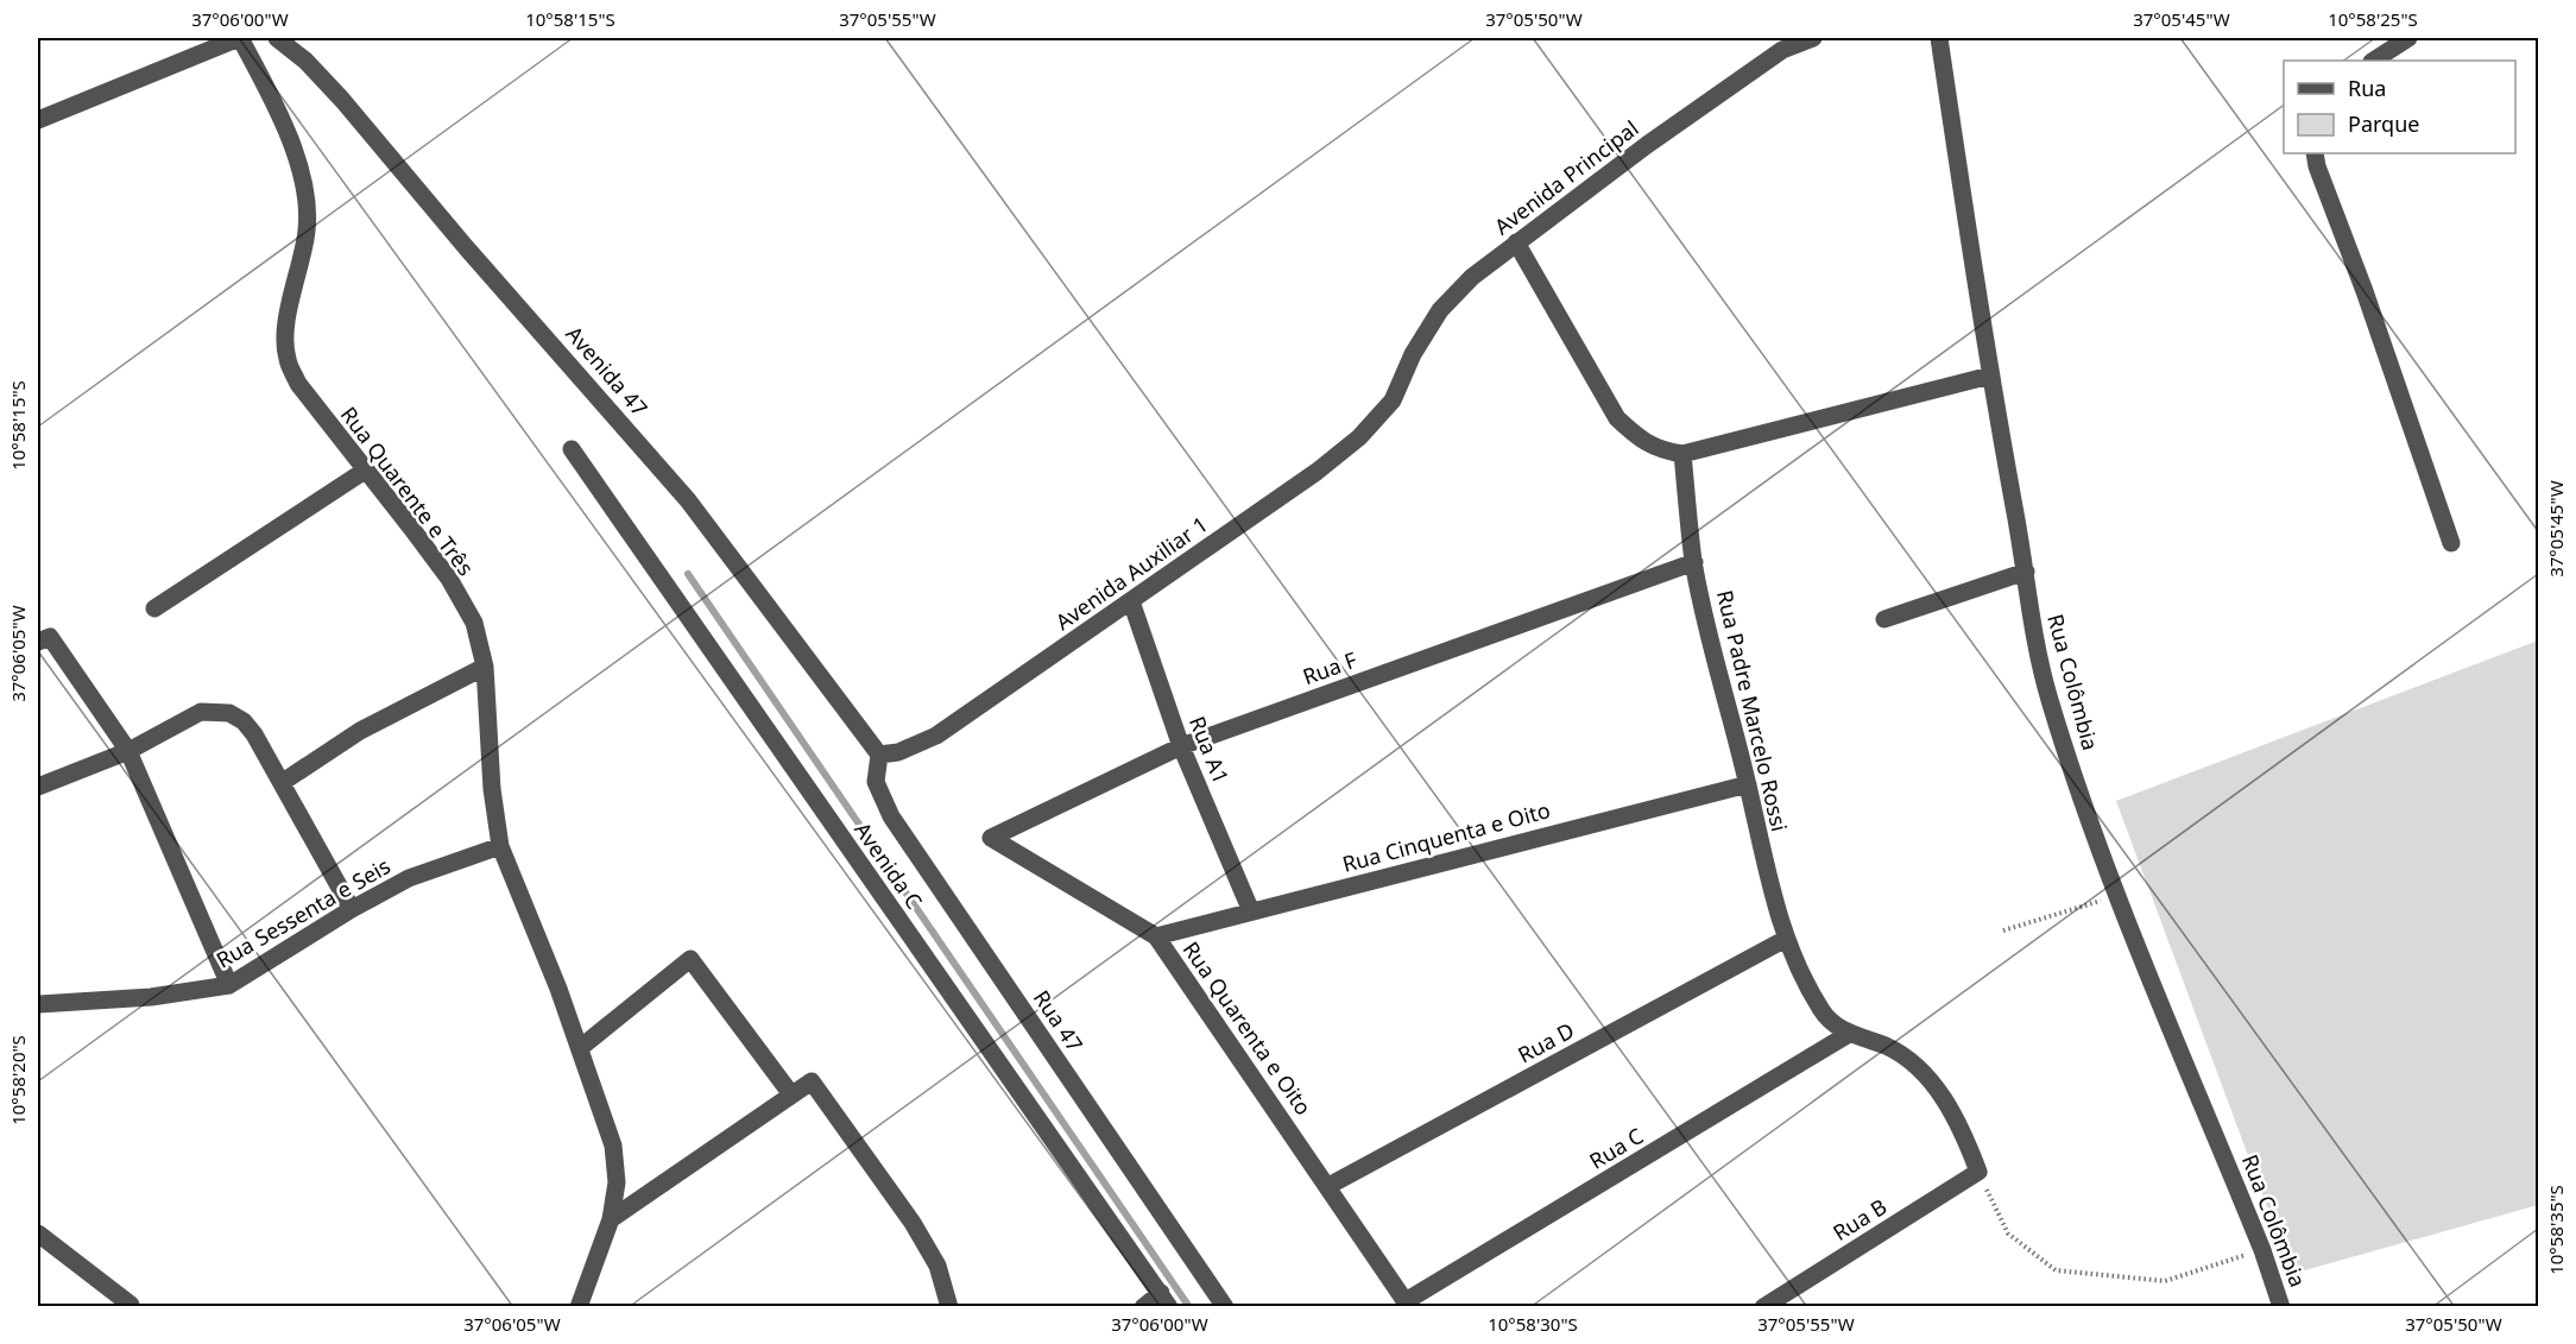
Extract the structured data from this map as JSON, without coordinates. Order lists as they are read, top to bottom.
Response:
{
  "streets": {
    "street": [
      "Avenida Principal",
      "Avenida 47",
      "Rua Quarente e Três",
      "Avenida Auxiliar 1",
      "Rua F",
      "Rua Colômbia",
      "Rua Padre Marcelo Rossi",
      "Rua A1",
      "Rua Cinquenta e Oito",
      "Avenida C",
      "Rua Sessenta e Seis",
      "Rua 47",
      "Rua Quarenta e Oito",
      "Rua D",
      "Rua C",
      "Rua B"
    ]
  },
  "crossings": [
    ["Avenida Principal", "Avenida Auxiliar 1"],
    ["Avenida 47", "Avenida Auxiliar 1"],
    ["Avenida 47", "Rua 47"],
    ["Rua Quarente e Três", "Rua Sessenta e Seis"],
    ["Avenida Auxiliar 1", "Rua A1"],
    ["Avenida Auxiliar 1", "Rua 47"],
    ["Rua F", "Rua Padre Marcelo Rossi"],
    ["Rua F", "Rua A1"],
    ["Rua F", "Rua Quarenta e Oito"],
    ["Rua Padre Marcelo Rossi", "Rua Cinquenta e Oito"],
    ["Rua Padre Marcelo Rossi", "Rua D"],
    ["Rua Padre Marcelo Rossi", "Rua C"],
    ["Rua Padre Marcelo Rossi", "Rua B"],
    ["Rua A1", "Rua Cinquenta e Oito"],
    ["Rua Cinquenta e Oito", "Rua Quarenta e Oito"],
    ["Rua Quarenta e Oito", "Rua D"],
    ["Rua Quarenta e Oito", "Rua C"]
  ],
  "legend": ["Rua", "Parque"],
  "coordinates": [
    "37°06'00\"W",
    "10°58'15\"S",
    "37°05'55\"W",
    "37°05'50\"W",
    "37°05'45\"W",
    "10°58'25\"S",
    "37°06'05\"W",
    "10°58'20\"S",
    "10°58'35\"S",
    "10°58'30\"S"
  ]
}
